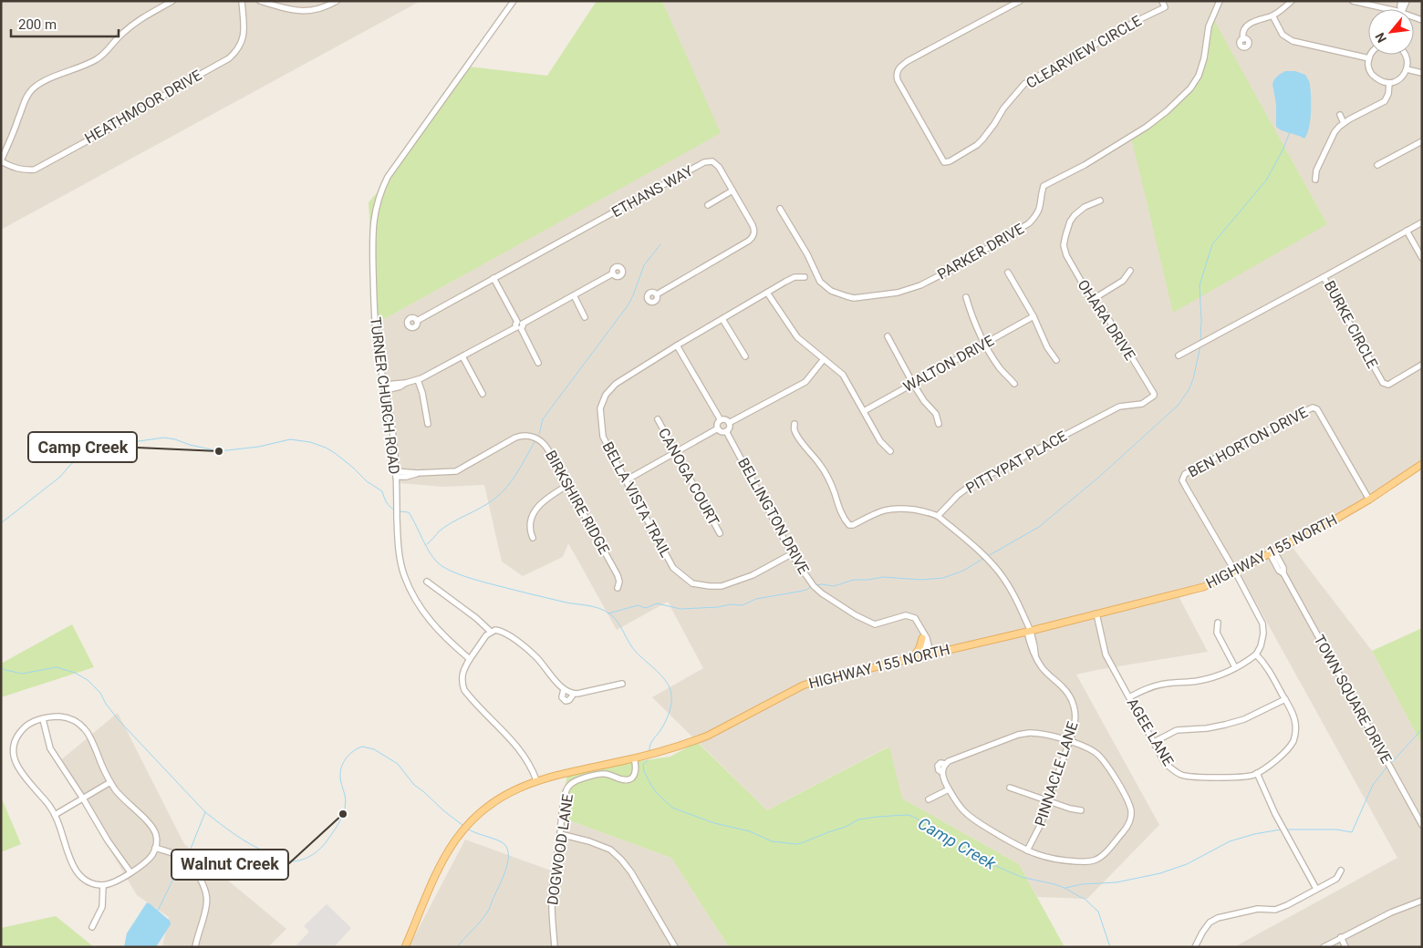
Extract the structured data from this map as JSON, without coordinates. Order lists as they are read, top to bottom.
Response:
{
  "streets": {
    "main road": ["HIGHWAY 155 NORTH"],
    "street": [
      "CLEARVIEW CIRCLE",
      "HEATHMOOR DRIVE",
      "ETHANS WAY",
      "PARKER DRIVE",
      "OHARA DRIVE",
      "BURKE CIRCLE",
      "WALTON DRIVE",
      "TURNER CHURCH ROAD",
      "BEN HORTON DRIVE",
      "PITTYPAT PLACE",
      "CANOGA COURT",
      "BELLA VISTA TRAIL",
      "BIRKSHIRE RIDGE",
      "BELLINGTON DRIVE",
      "TOWN SQUARE DRIVE",
      "AGEE LANE",
      "PINNACLE LANE",
      "DOGWOOD LANE"
    ]
  },
  "crossings": [
    ["OHARA DRIVE", "PITTYPAT PLACE"],
    ["TURNER CHURCH ROAD", "BIRKSHIRE RIDGE"],
    ["BEN HORTON DRIVE", "HIGHWAY 155 NORTH"],
    ["PITTYPAT PLACE", "PINNACLE LANE"],
    ["BELLA VISTA TRAIL", "BELLINGTON DRIVE"],
    ["BELLINGTON DRIVE", "HIGHWAY 155 NORTH"],
    ["HIGHWAY 155 NORTH", "TOWN SQUARE DRIVE"],
    ["HIGHWAY 155 NORTH", "AGEE LANE"],
    ["HIGHWAY 155 NORTH", "PINNACLE LANE"],
    ["HIGHWAY 155 NORTH", "DOGWOOD LANE"]
  ],
  "water": ["Camp Creek"],
  "places": ["Camp Creek", "Walnut Creek"],
  "scale_bar": "200 m",
  "north": "bottom left"
}
